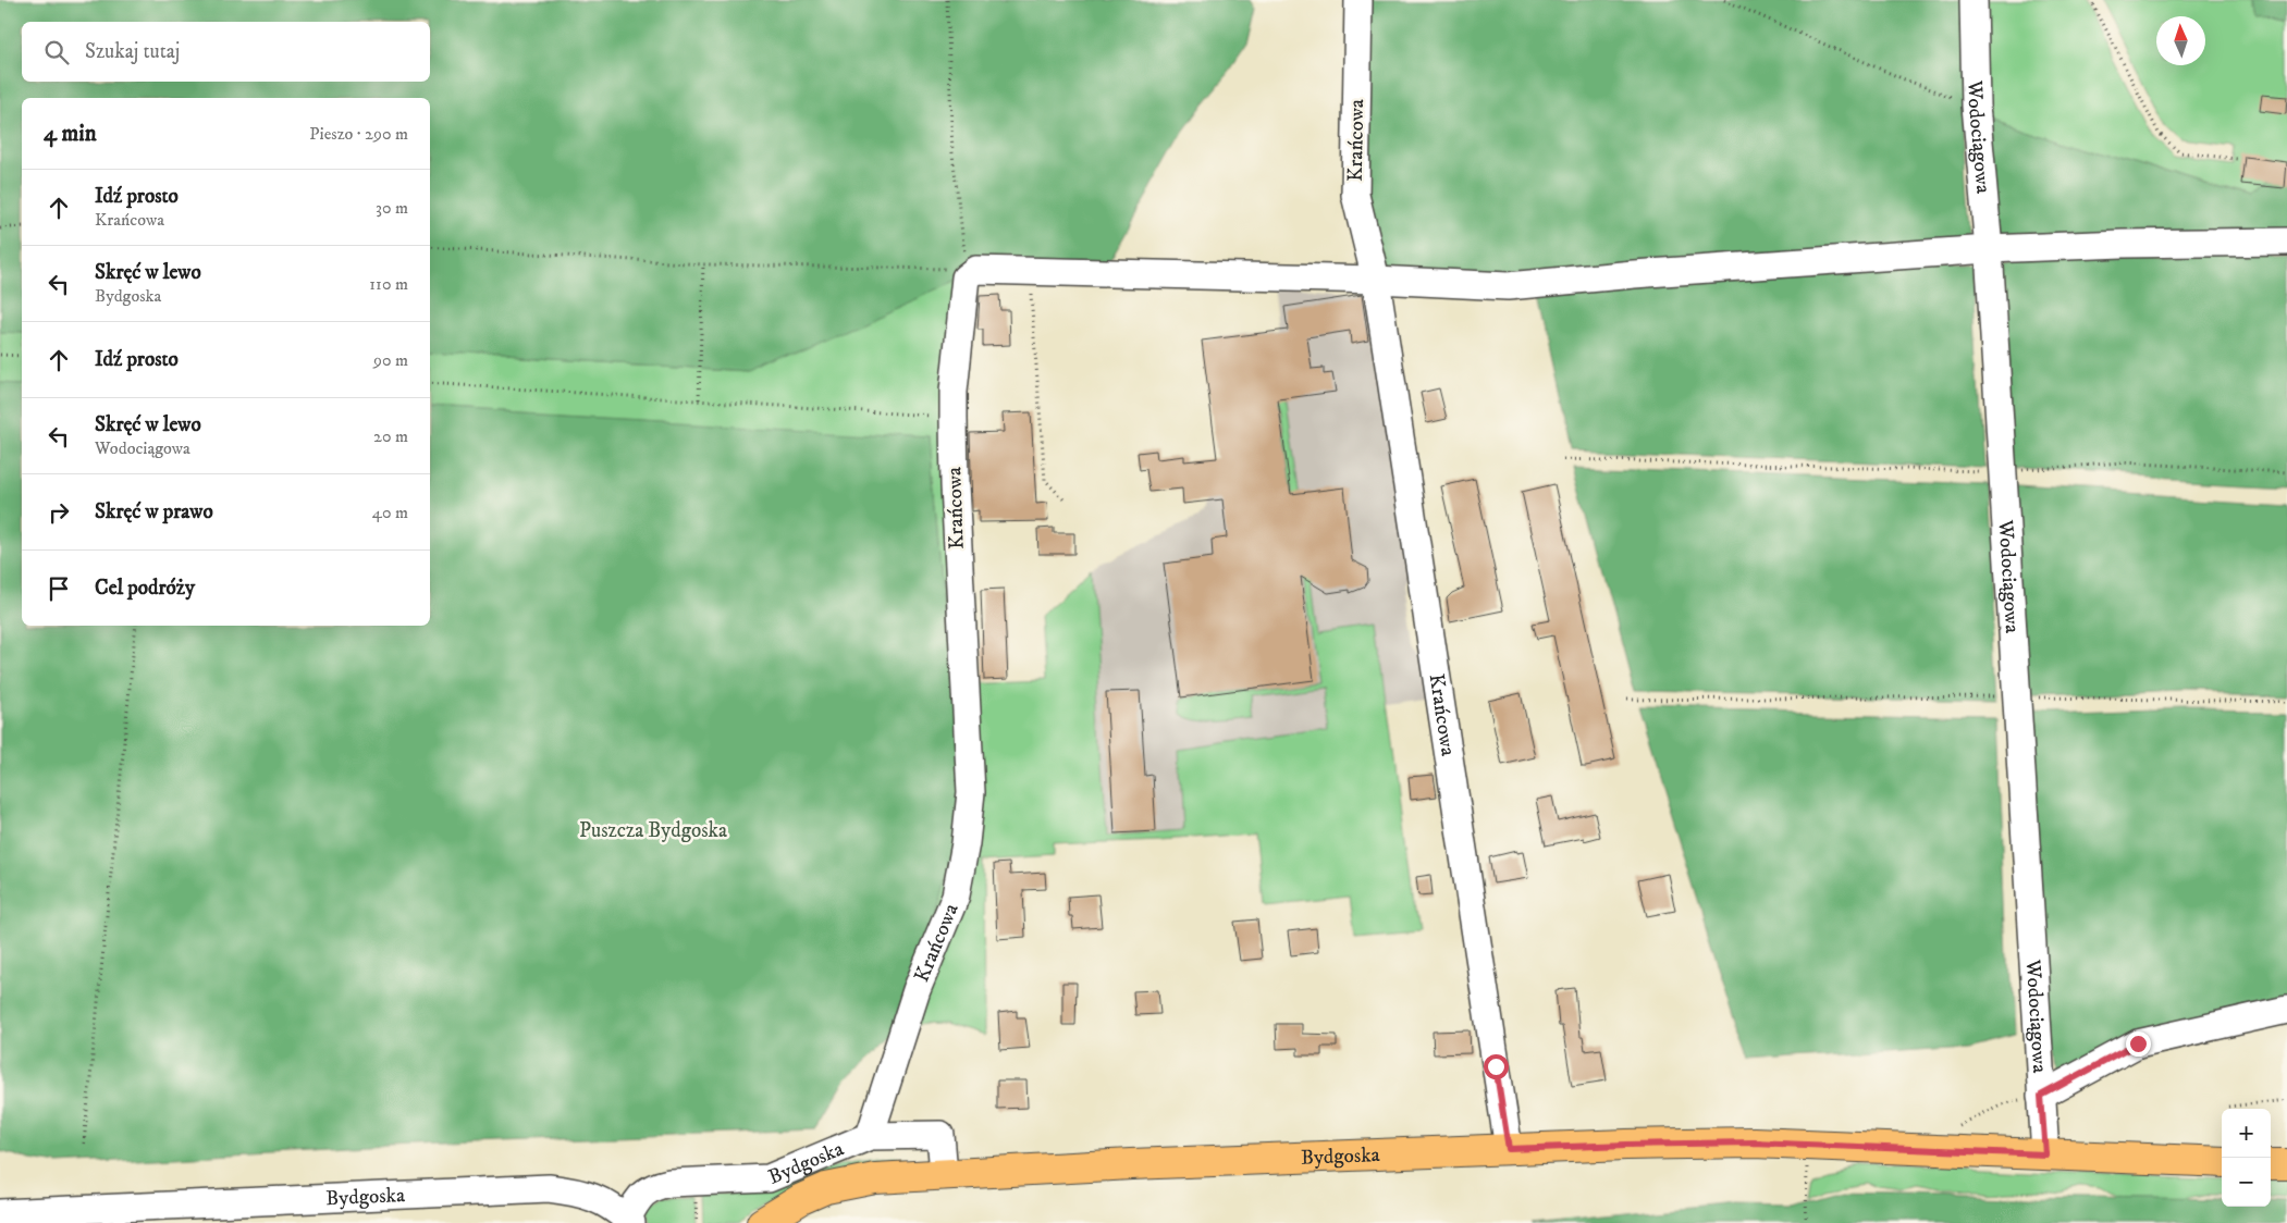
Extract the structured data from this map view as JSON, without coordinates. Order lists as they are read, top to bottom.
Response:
{
  "streets": {
    "main road": ["Bydgoska"],
    "street": ["Wodociągowa", "Krańcowa"]
  },
  "crossings": [
    ["Wodociągowa", "Bydgoska"],
    ["Krańcowa", "Bydgoska"]
  ],
  "parks": ["Puszcza Bydgoska"],
  "north": "top",
  "page": {
    "search": "Szukaj tutaj",
    "heading": ["4 min", "Pieszo · 290 m"],
    "list": [
      ["Idź prosto", "Krańcowa", "30 m"],
      ["Skręć w lewo", "Bydgoska", "110 m"],
      ["Idź prosto", "90 m"],
      ["Skręć w lewo", "Wodociągowa", "20 m"],
      ["Skręć w prawo", "40 m"],
      "Cel podróży"
    ],
    "map_buttons": ["+", "−"]
  }
}
